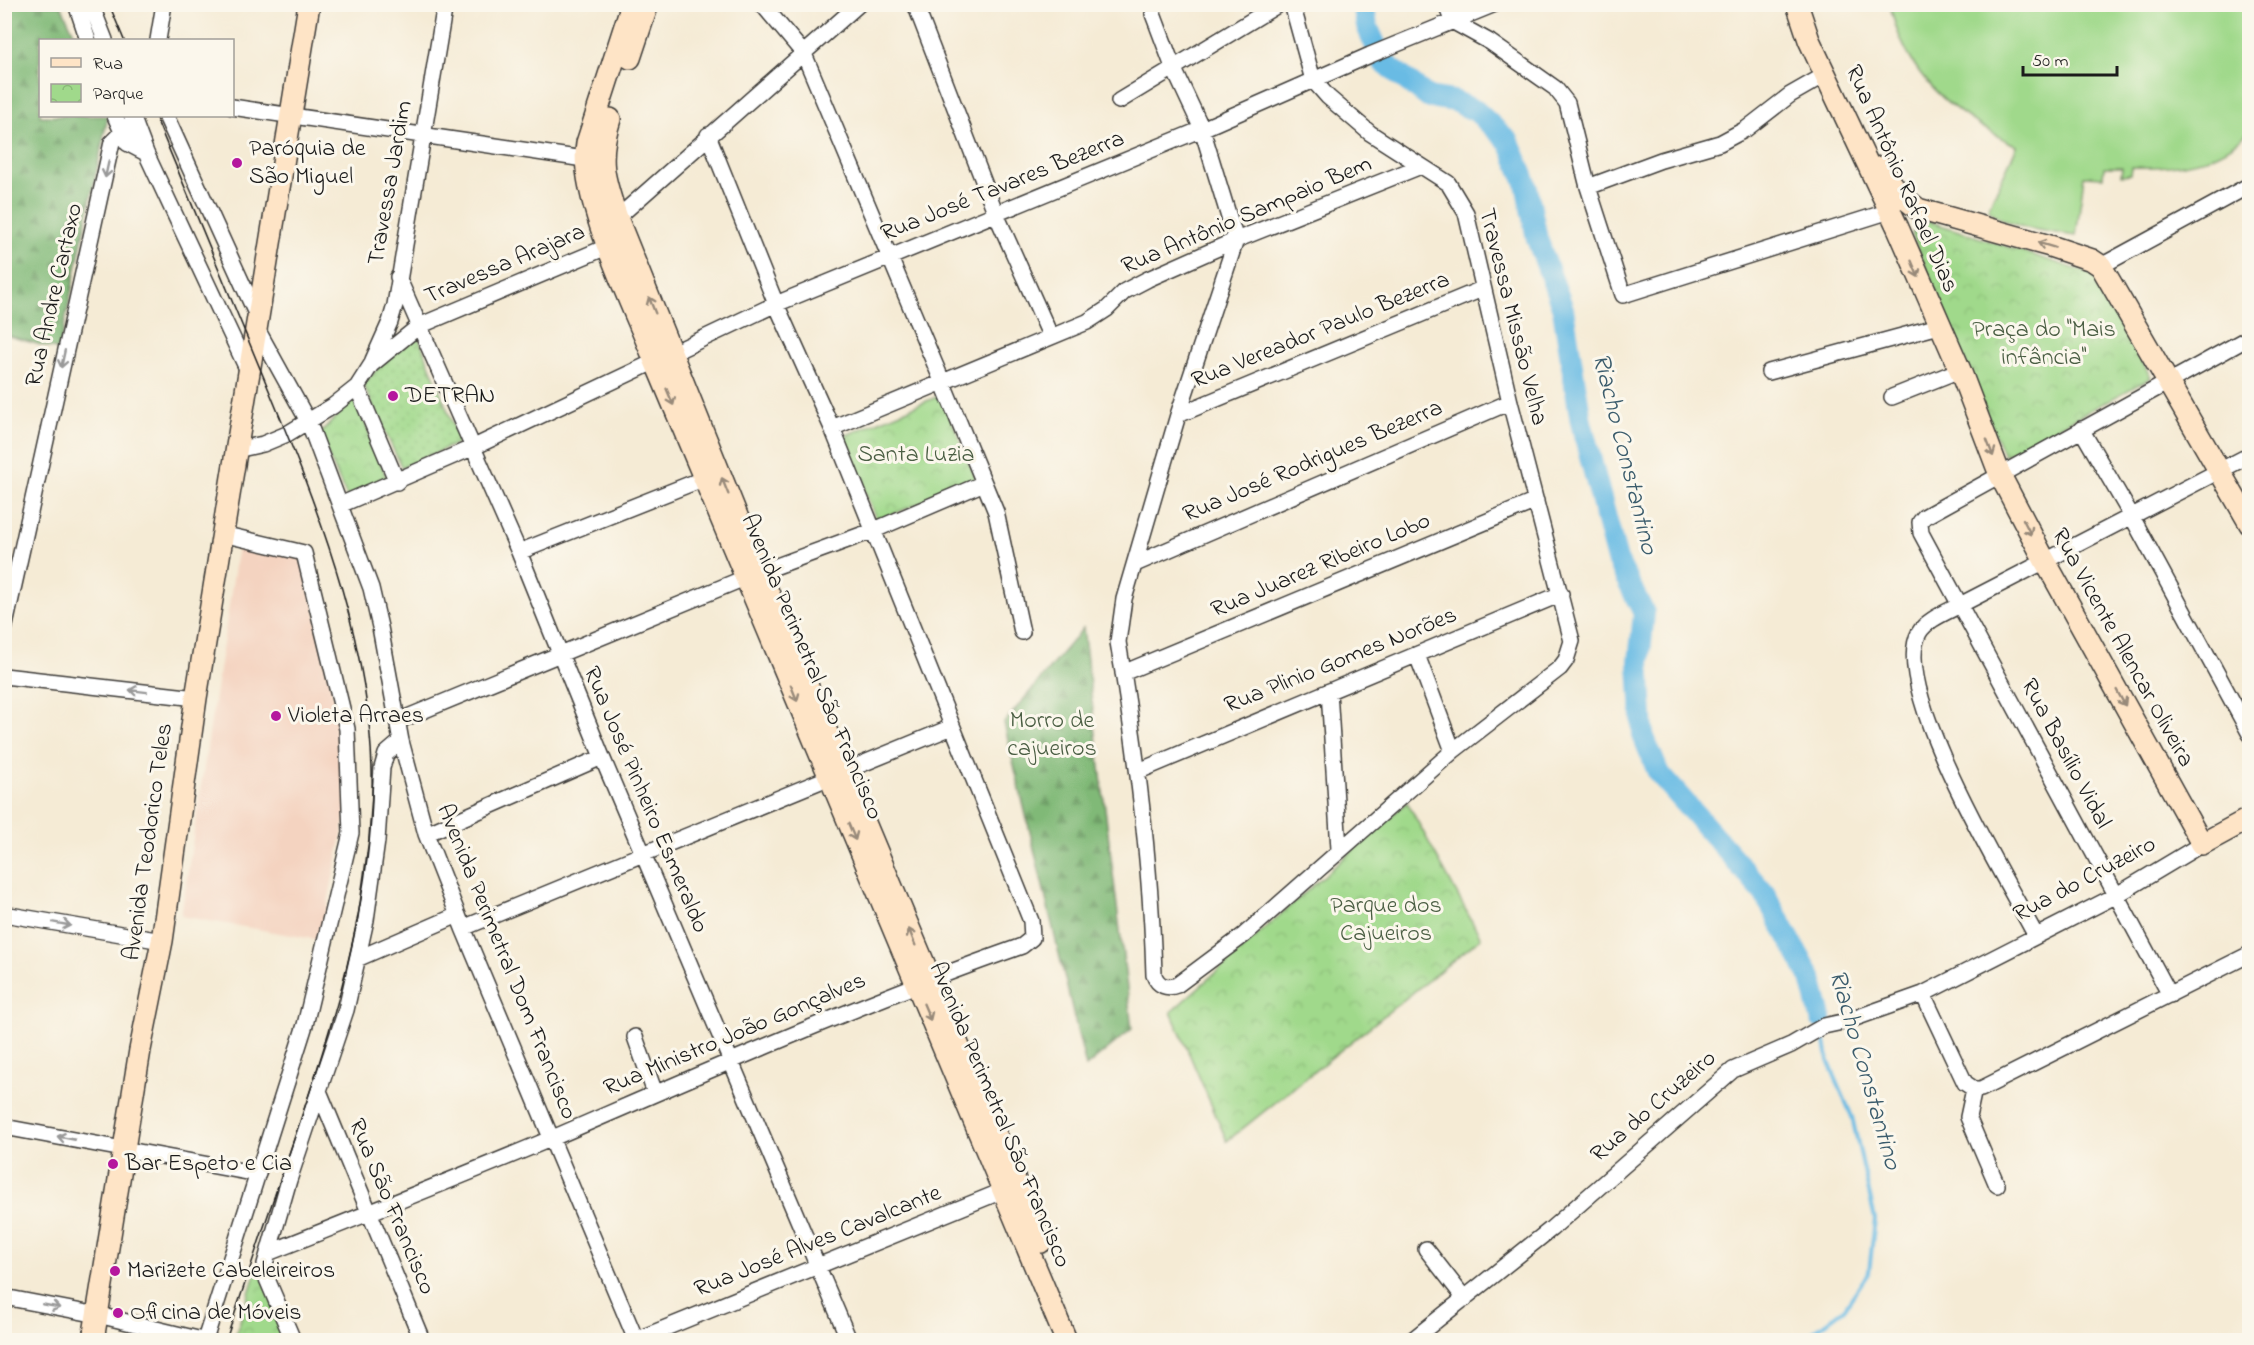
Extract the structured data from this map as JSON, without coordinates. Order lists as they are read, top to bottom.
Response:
{
  "streets": {
    "main road": [
      "Rua Antônio Rafael Dias",
      "Rua Vicente Alencar Oliveira",
      "Avenida Perimetral São Francisco",
      "Avenida Teodorico Teles",
      "Rua do Cruzeiro"
    ],
    "street": [
      "Travessa Jardim",
      "Rua José Tavares Bezerra",
      "Rua Antônio Sampaio Bem",
      "Travessa Arajara",
      "Rua Andre Cartaxo",
      "Travessa Missão Velha",
      "Rua Vereador Paulo Bezerra",
      "Rua José Rodrigues Bezerra",
      "Rua Juarez Ribeiro Lobo",
      "Rua Plinio Gomes Norões",
      "Rua Basílio Vidal",
      "Rua José Pinheiro Esmeraldo",
      "Avenida Perimetral Dom Francisco",
      "Rua Ministro João Gonçalves",
      "Rua São Francisco",
      "Rua José Alves Cavalcante"
    ]
  },
  "crossings": [
    ["Rua Antônio Rafael Dias", "Rua Vicente Alencar Oliveira"],
    ["Rua Antônio Rafael Dias", "Rua Basílio Vidal"],
    ["Travessa Jardim", "Travessa Arajara"],
    ["Travessa Jardim", "Rua José Pinheiro Esmeraldo"],
    ["Travessa Jardim", "Avenida Teodorico Teles"],
    ["Travessa Jardim", "Avenida Perimetral Dom Francisco"],
    ["Rua José Tavares Bezerra", "Travessa Missão Velha"],
    ["Rua José Tavares Bezerra", "Avenida Perimetral São Francisco"],
    ["Rua José Tavares Bezerra", "Rua José Pinheiro Esmeraldo"],
    ["Rua José Tavares Bezerra", "Avenida Perimetral Dom Francisco"],
    ["Rua Antônio Sampaio Bem", "Travessa Missão Velha"],
    ["Travessa Arajara", "Avenida Perimetral São Francisco"],
    ["Travessa Arajara", "Rua José Pinheiro Esmeraldo"],
    ["Travessa Missão Velha", "Rua Vereador Paulo Bezerra"],
    ["Travessa Missão Velha", "Rua José Rodrigues Bezerra"],
    ["Travessa Missão Velha", "Rua Juarez Ribeiro Lobo"],
    ["Travessa Missão Velha", "Rua Plinio Gomes Norões"],
    ["Rua Vicente Alencar Oliveira", "Rua Basílio Vidal"],
    ["Rua Vicente Alencar Oliveira", "Rua do Cruzeiro"],
    ["Avenida Perimetral São Francisco", "Rua Ministro João Gonçalves"],
    ["Avenida Perimetral São Francisco", "Rua José Alves Cavalcante"],
    ["Rua Basílio Vidal", "Rua do Cruzeiro"],
    ["Rua José Pinheiro Esmeraldo", "Rua Ministro João Gonçalves"],
    ["Rua José Pinheiro Esmeraldo", "Rua José Alves Cavalcante"],
    ["Avenida Teodorico Teles", "Avenida Perimetral Dom Francisco"],
    ["Avenida Perimetral Dom Francisco", "Rua Ministro João Gonçalves"],
    ["Avenida Perimetral Dom Francisco", "Rua José Alves Cavalcante"],
    ["Rua Ministro João Gonçalves", "Rua São Francisco"]
  ],
  "one_way": ["Rua Andre Cartaxo", "Rua Vicente Alencar Oliveira"],
  "water": ["Riacho Constantino"],
  "parks": [
    "Praça do ''Mais infância''",
    "Santa Luzia",
    "Morro de cajueiros",
    "Parque dos Cajueiros"
  ],
  "places": [
    "Paróquia de São Miguel",
    "DETRAN",
    "Violeta Arraes",
    "Bar Espeto e Cia",
    "Marizete Cabeleireiros",
    "Oficina de Móveis"
  ],
  "legend": ["Rua", "Parque"],
  "scale_bar": "50 m"
}
